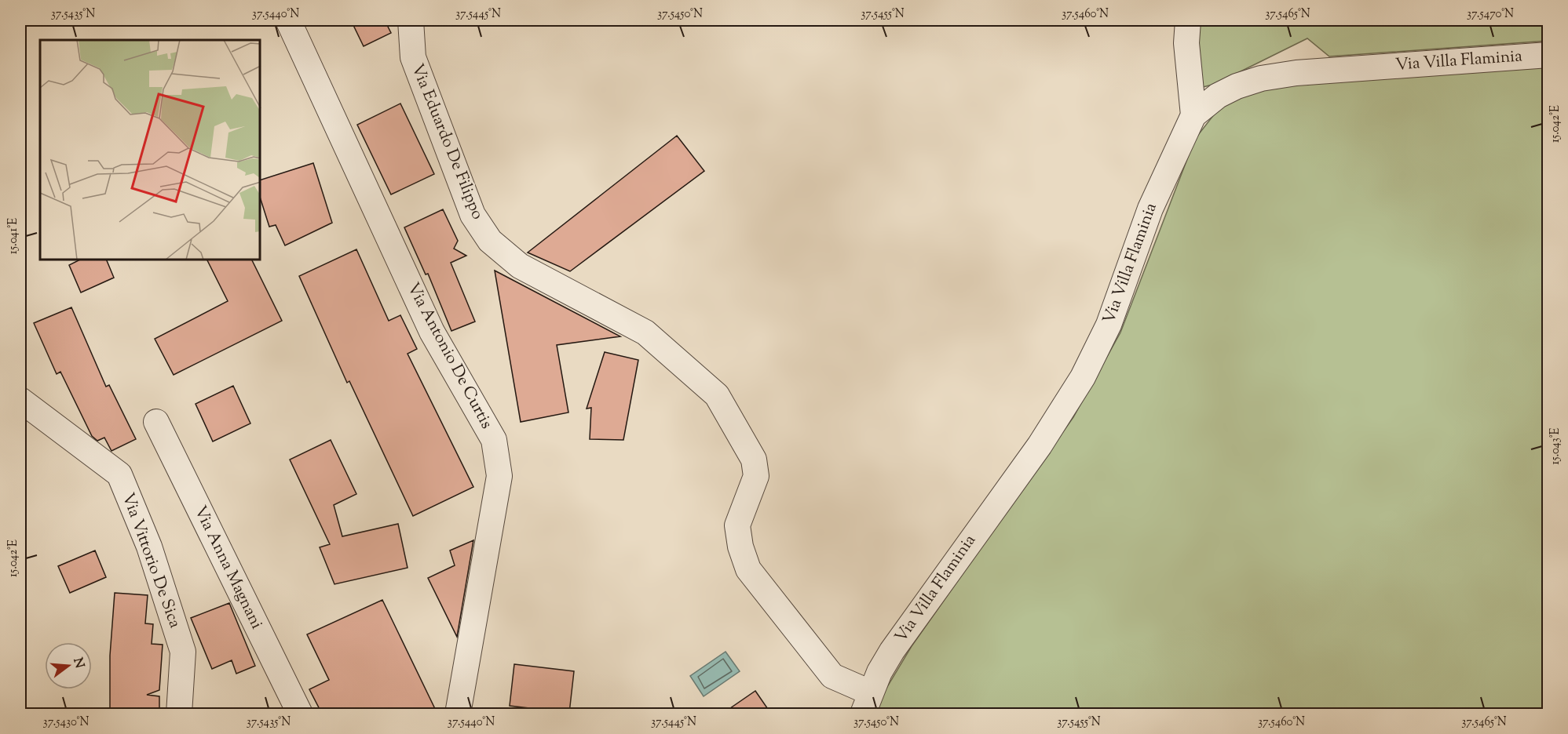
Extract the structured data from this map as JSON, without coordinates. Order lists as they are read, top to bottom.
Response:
{
  "streets": {
    "street": [
      "Via Villa Flaminia",
      "Via Eduardo De Filippo",
      "Via Antonio De Curtis",
      "Via Vittorio De Sica",
      "Via Anna Magnani"
    ]
  },
  "crossings": [
    ["Via Villa Flaminia", "Via Eduardo De Filippo"]
  ],
  "north": "right",
  "coordinates": [
    "37.5435°N",
    "37.5440°N",
    "37.5445°N",
    "37.5450°N",
    "37.5455°N",
    "37.5460°N",
    "37.5465°N",
    "37.5470°N",
    "15.042°E",
    "15.041°E",
    "15.043°E",
    "37.5430°N"
  ]
}
